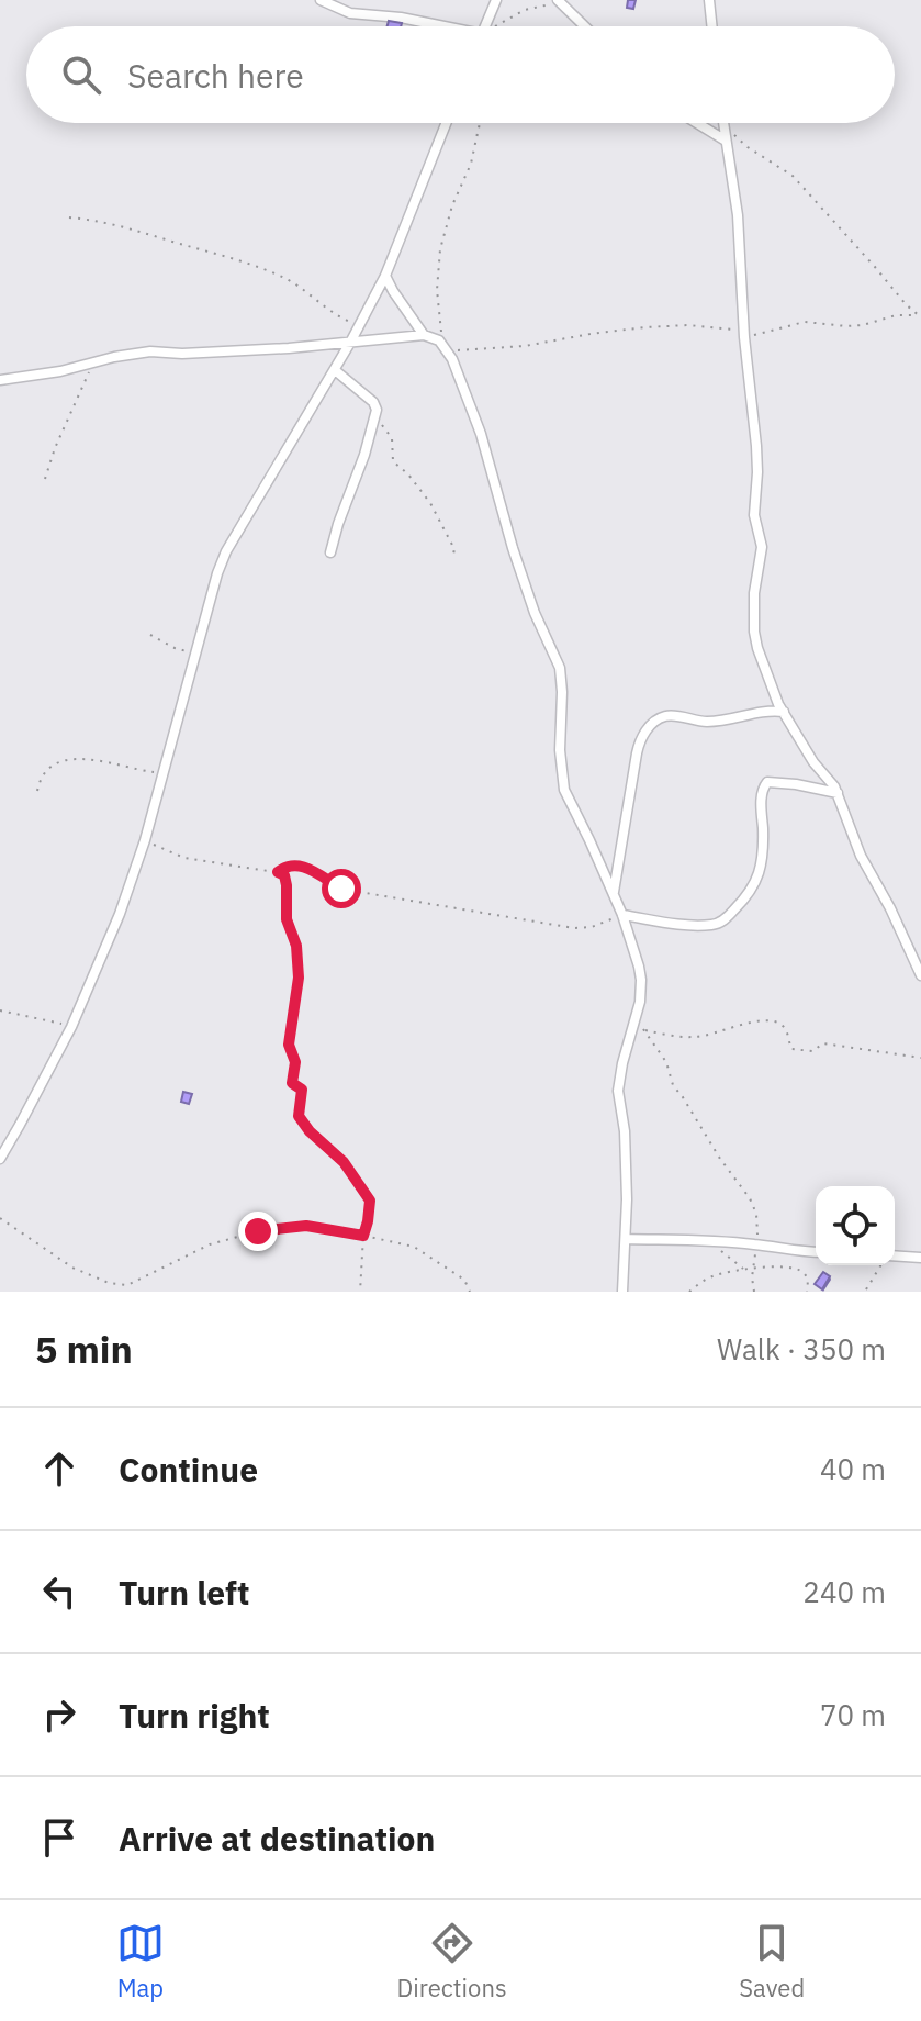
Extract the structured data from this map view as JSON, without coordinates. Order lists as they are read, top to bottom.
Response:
{
  "page": {
    "search": "Search here",
    "heading": ["5 min", "Walk · 350 m"],
    "list": [
      ["Continue", "40 m"],
      ["Turn left", "240 m"],
      ["Turn right", "70 m"],
      "Arrive at destination"
    ],
    "nav": ["Map", "Directions", "Saved"]
  }
}
